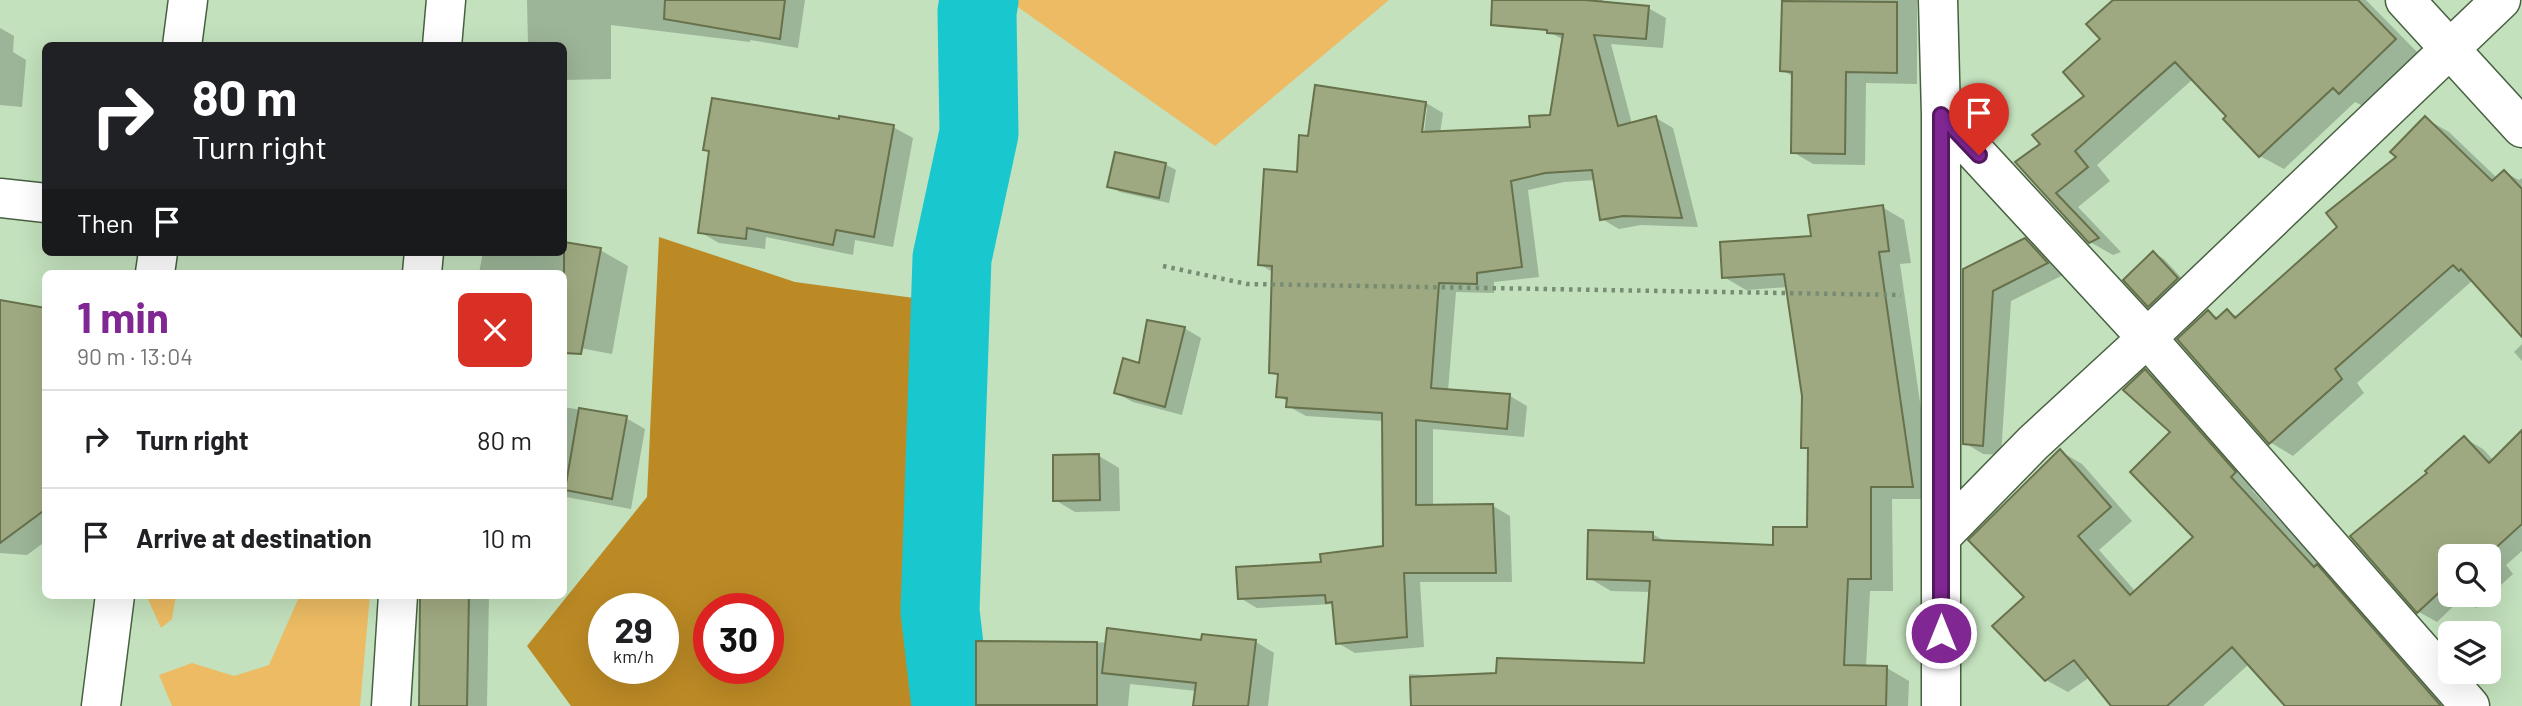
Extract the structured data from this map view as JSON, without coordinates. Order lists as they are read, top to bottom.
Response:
{
  "page": {
    "turn": ["80 m", "Turn right"],
    "then": "Then",
    "heading": ["1 min", "90 m · 13:04"],
    "list": [
      {
        "name": "Turn right",
        "value": "80 m"
      },
      {
        "name": "Arrive at destination",
        "value": "10 m"
      }
    ],
    "speed": "29 km/h",
    "limit": "30"
  }
}
